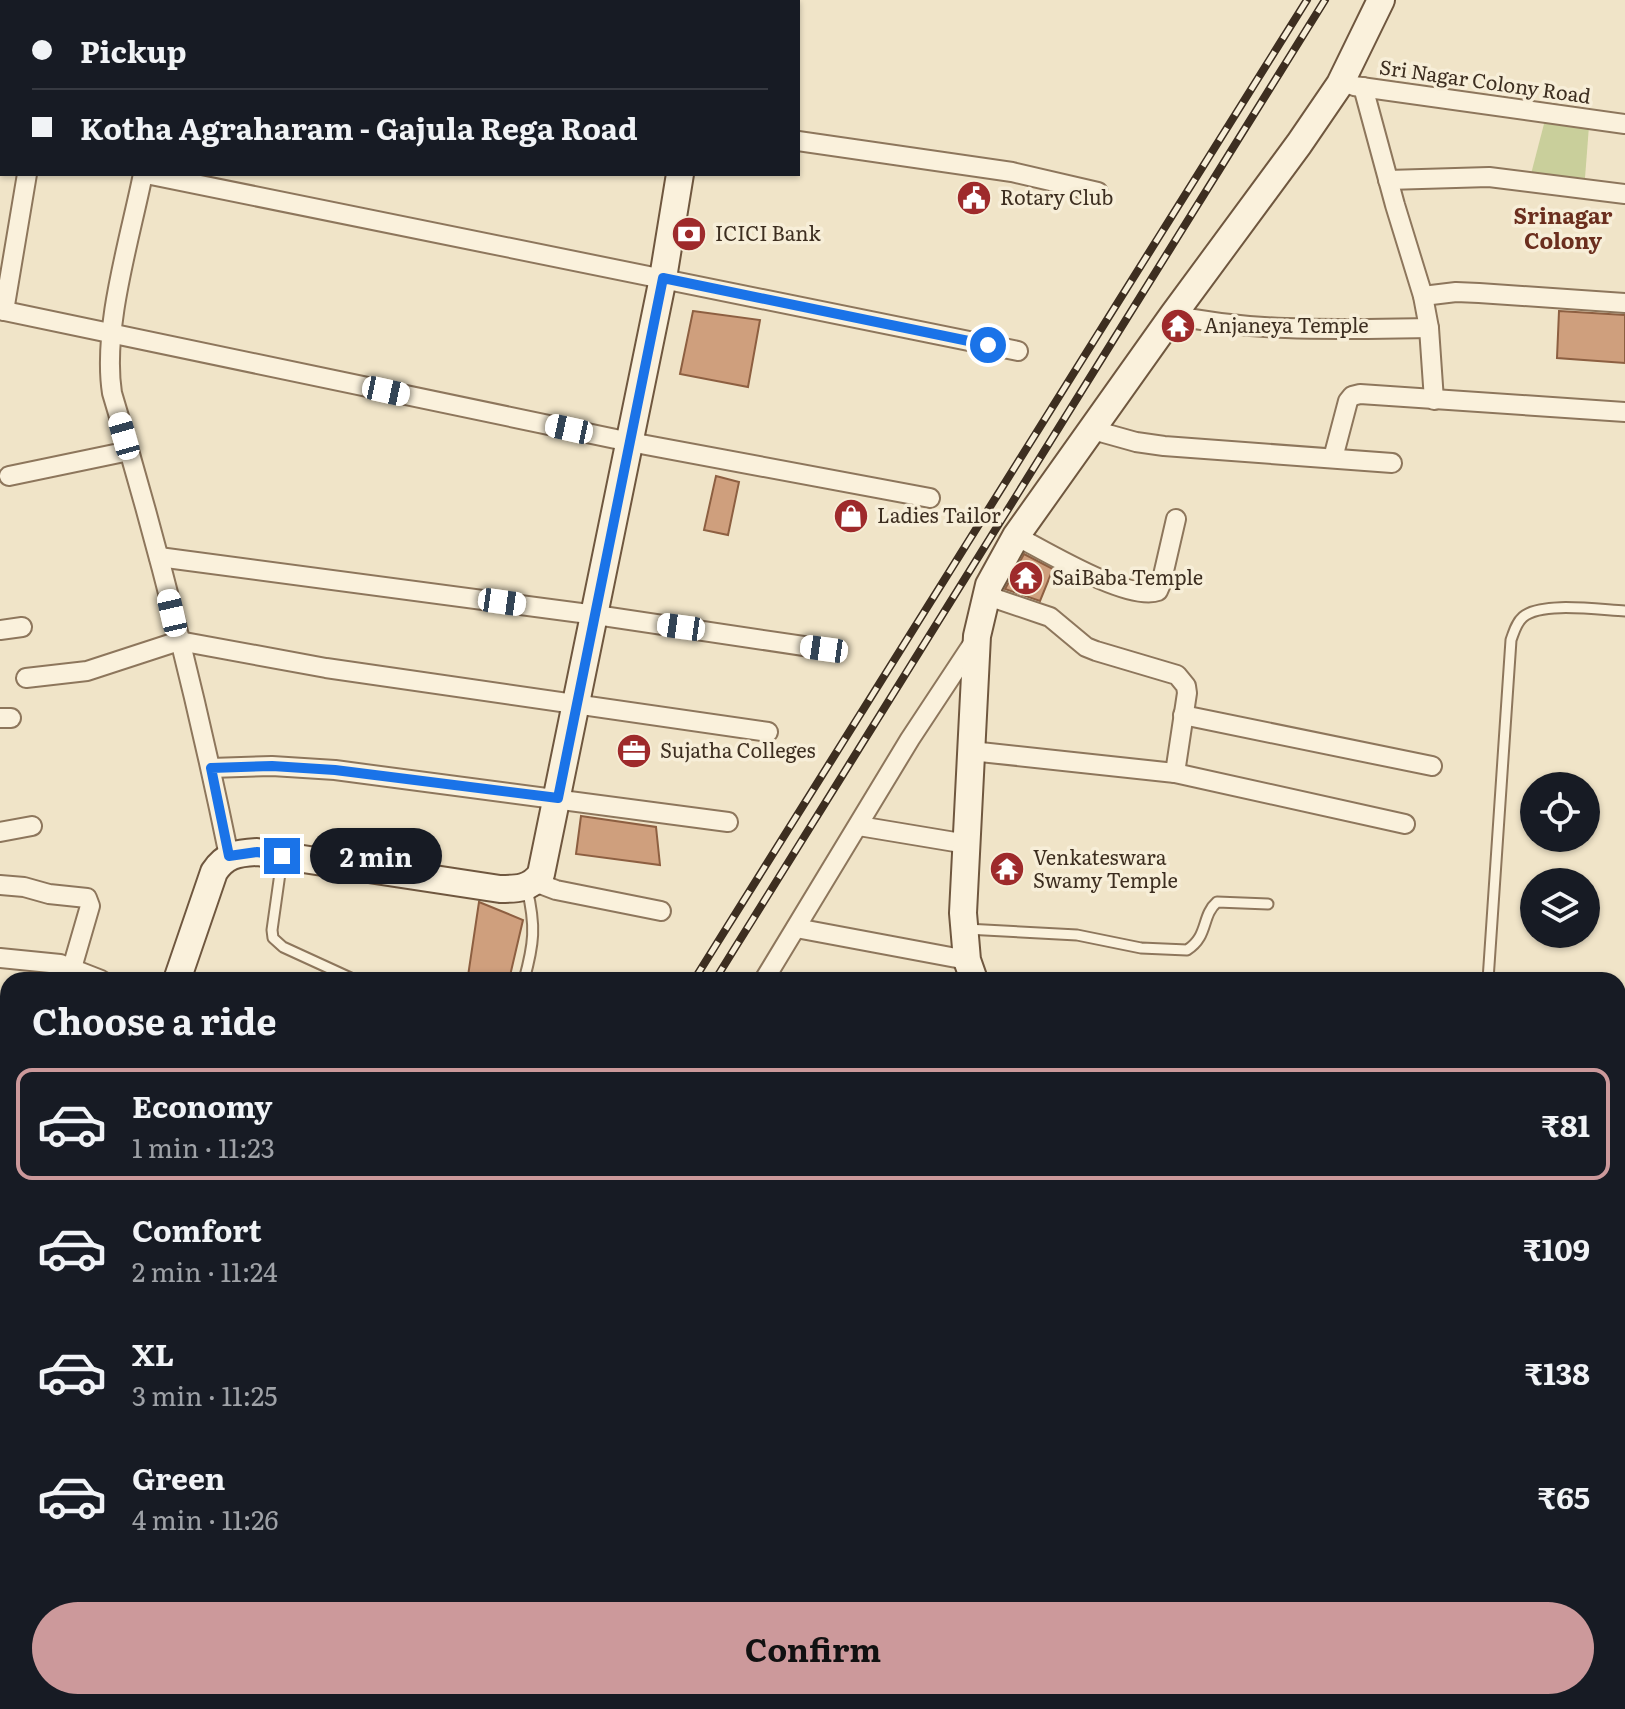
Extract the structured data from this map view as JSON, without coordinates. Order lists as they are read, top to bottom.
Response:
{
  "streets": {
    "street": ["Sri Nagar Colony Road"]
  },
  "districts": ["Srinagar Colony"],
  "places": {
    "public building": ["Rotary Club"],
    "bank": ["ICICI Bank"],
    "temple": ["Anjaneya Temple", "SaiBaba Temple", "Venkateswara Swamy Temple"],
    "shop": ["Ladies Tailor"],
    "office": ["Sujatha Colleges"]
  },
  "page": {
    "banner": ["Pickup", "Kotha Agraharam - Gajula Rega Road"],
    "bubble": "2 min",
    "heading": "Choose a ride",
    "list": [
      {
        "name": "Economy",
        "note": "1 min · 11:23",
        "value": "₹81"
      },
      {
        "name": "Comfort",
        "note": "2 min · 11:24",
        "value": "₹109"
      },
      {
        "name": "XL",
        "note": "3 min · 11:25",
        "value": "₹138"
      },
      {
        "name": "Green",
        "note": "4 min · 11:26",
        "value": "₹65"
      }
    ],
    "buttons": "Confirm"
  }
}
